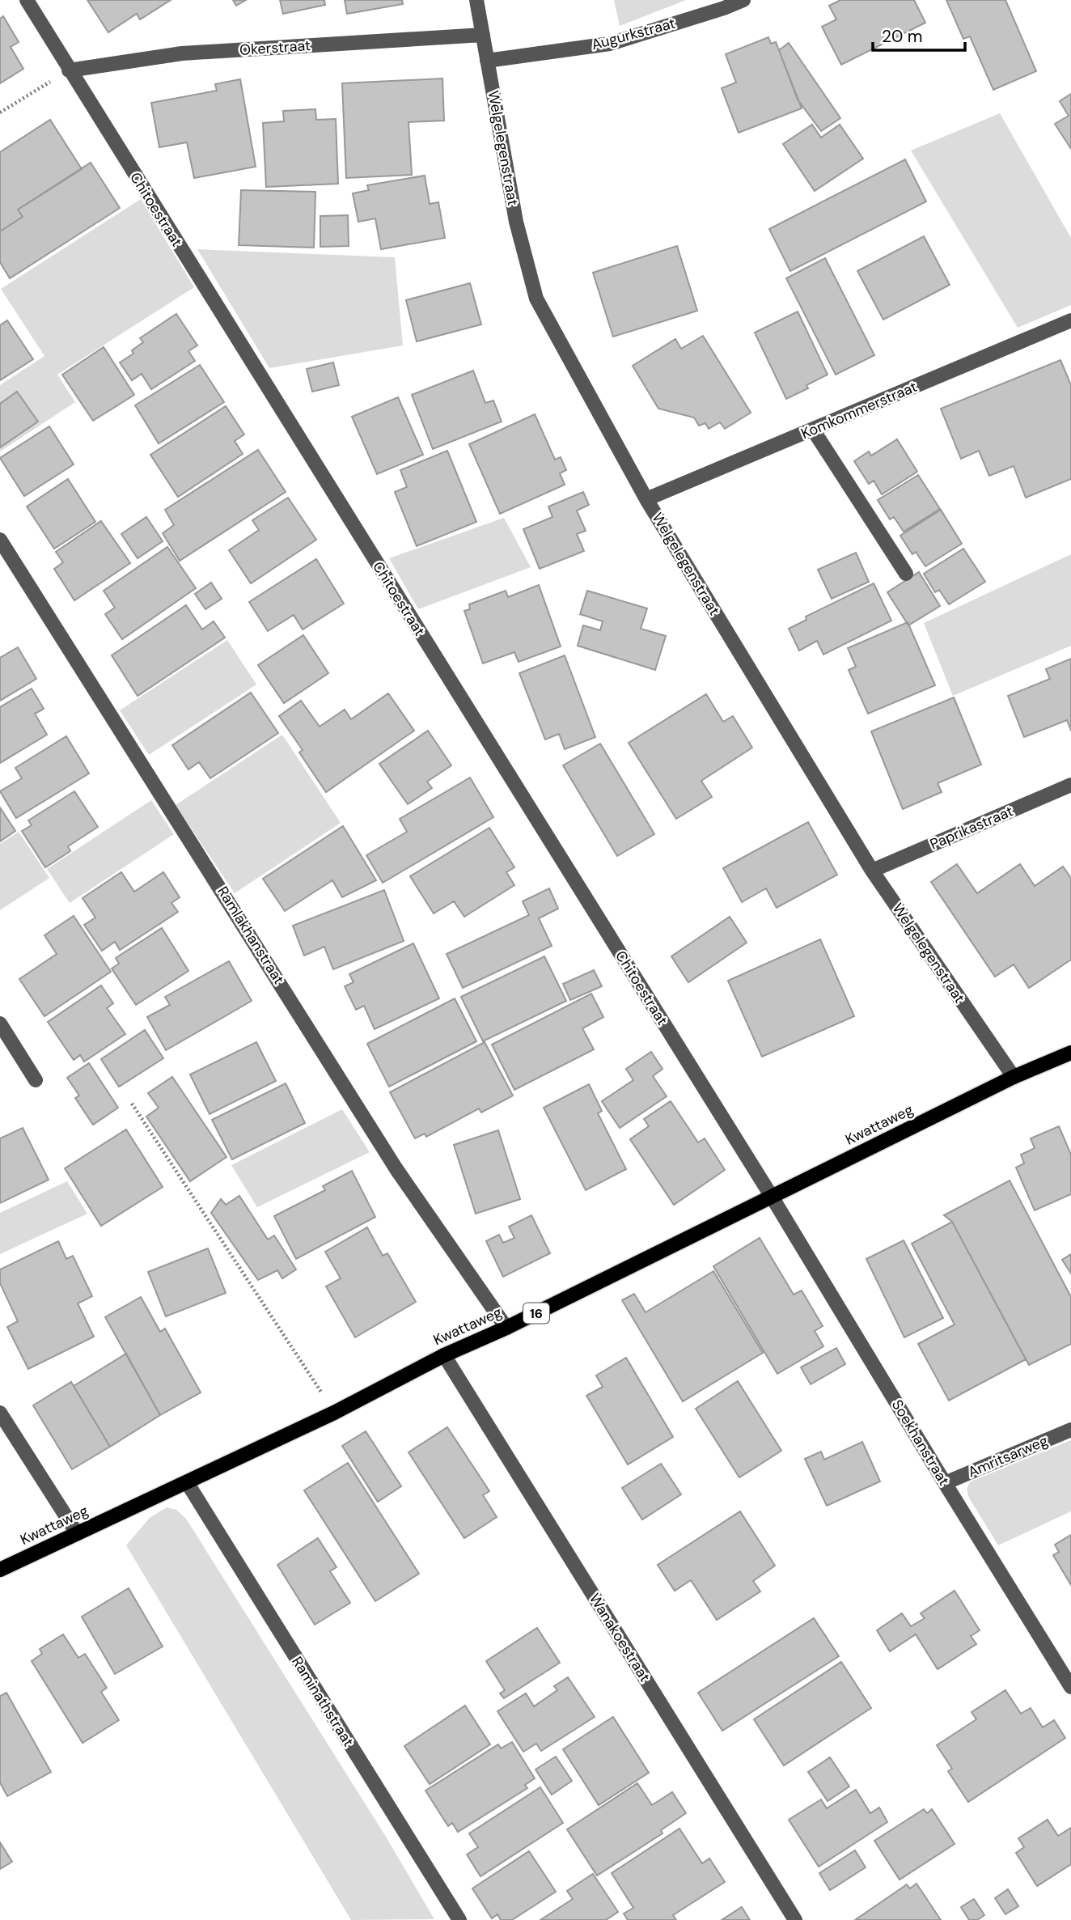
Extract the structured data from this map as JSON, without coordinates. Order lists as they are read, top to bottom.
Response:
{
  "streets": {
    "main road": ["Kwattaweg", "16"],
    "street": [
      "Augurkstraat",
      "Okerstraat",
      "Welgelegenstraat",
      "Chitoestraat",
      "Komkommerstraat",
      "Paprikastraat",
      "Ramlakhanstraat",
      "Soekhanstraat",
      "Amritsarweg",
      "Wanakoestraat",
      "Raminathstraat"
    ]
  },
  "crossings": [
    ["Augurkstraat", "Welgelegenstraat"],
    ["Okerstraat", "Welgelegenstraat"],
    ["Okerstraat", "Chitoestraat"],
    ["Welgelegenstraat", "Komkommerstraat"],
    ["Welgelegenstraat", "Paprikastraat"],
    ["Welgelegenstraat", "Kwattaweg"],
    ["Chitoestraat", "Kwattaweg"],
    ["Chitoestraat", "Soekhanstraat"],
    ["Ramlakhanstraat", "Kwattaweg"],
    ["Kwattaweg", "Soekhanstraat"],
    ["Kwattaweg", "Wanakoestraat"],
    ["Kwattaweg", "Raminathstraat"],
    ["Soekhanstraat", "Amritsarweg"]
  ],
  "scale_bar": "20 m"
}
